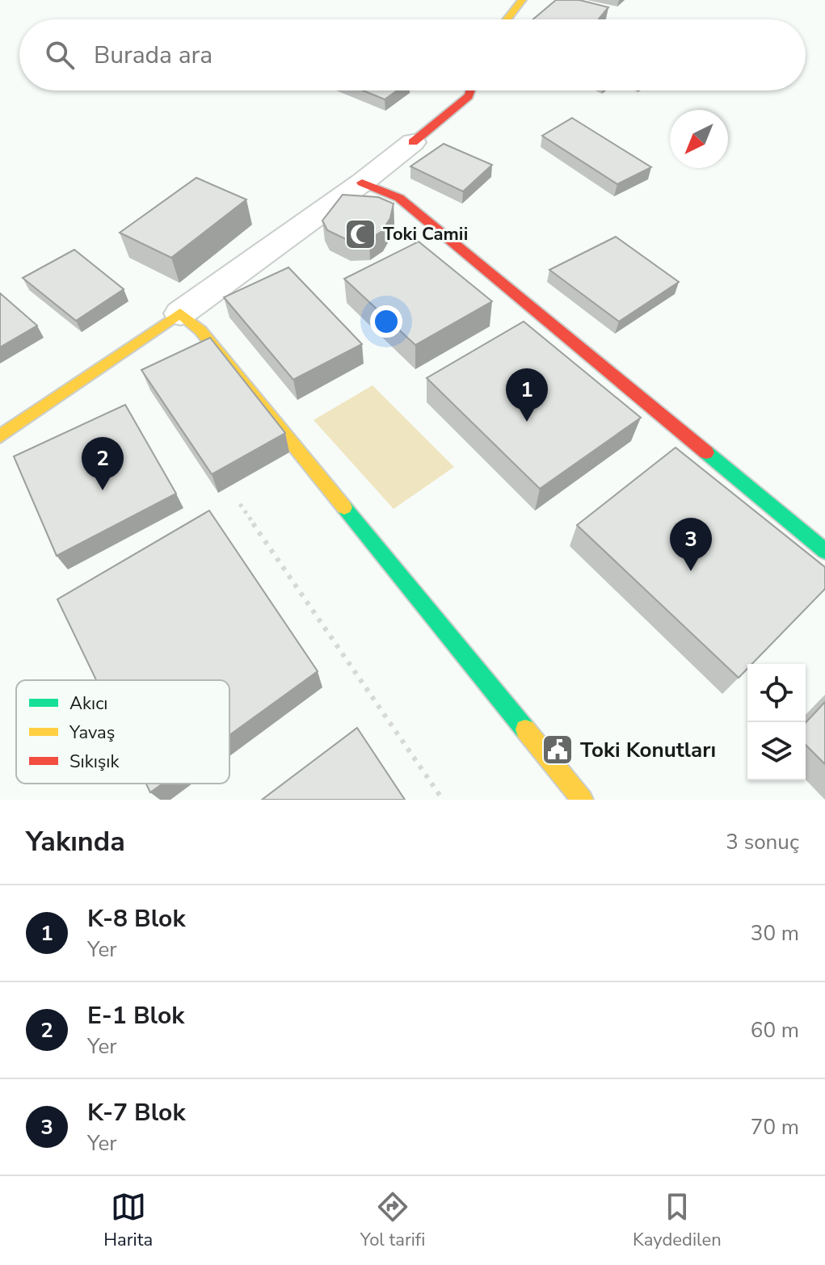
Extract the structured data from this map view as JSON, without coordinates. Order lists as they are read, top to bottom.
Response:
{
  "places": {
    "mosque": ["Toki Camii"],
    "public building": ["Toki Konutları"]
  },
  "legend": ["Akıcı", "Yavaş", "Sıkışık"],
  "north": "bottom left",
  "page": {
    "search": "Burada ara",
    "pins": ["1", "2", "3"],
    "heading": ["Yakında", "3 sonuç"],
    "list": [
      {
        "mark": "1",
        "name": "K-8 Blok",
        "note": "Yer",
        "value": "30 m"
      },
      {
        "mark": "2",
        "name": "E-1 Blok",
        "note": "Yer",
        "value": "60 m"
      },
      {
        "mark": "3",
        "name": "K-7 Blok",
        "note": "Yer",
        "value": "70 m"
      }
    ],
    "nav": ["Harita", "Yol tarifi", "Kaydedilen"]
  }
}
